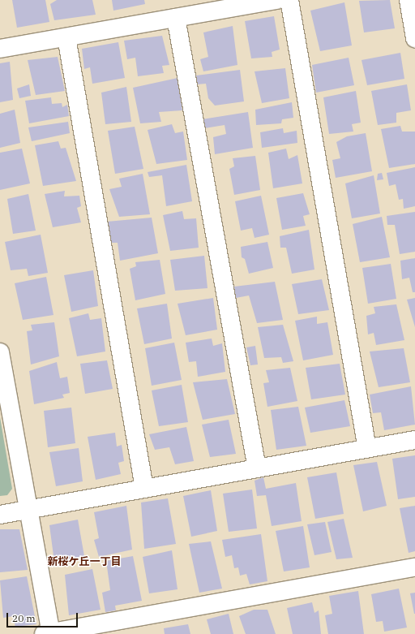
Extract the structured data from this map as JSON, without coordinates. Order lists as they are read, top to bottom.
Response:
{
  "districts": ["新桜ケ丘一丁目"],
  "scale_bar": "20 m"
}
